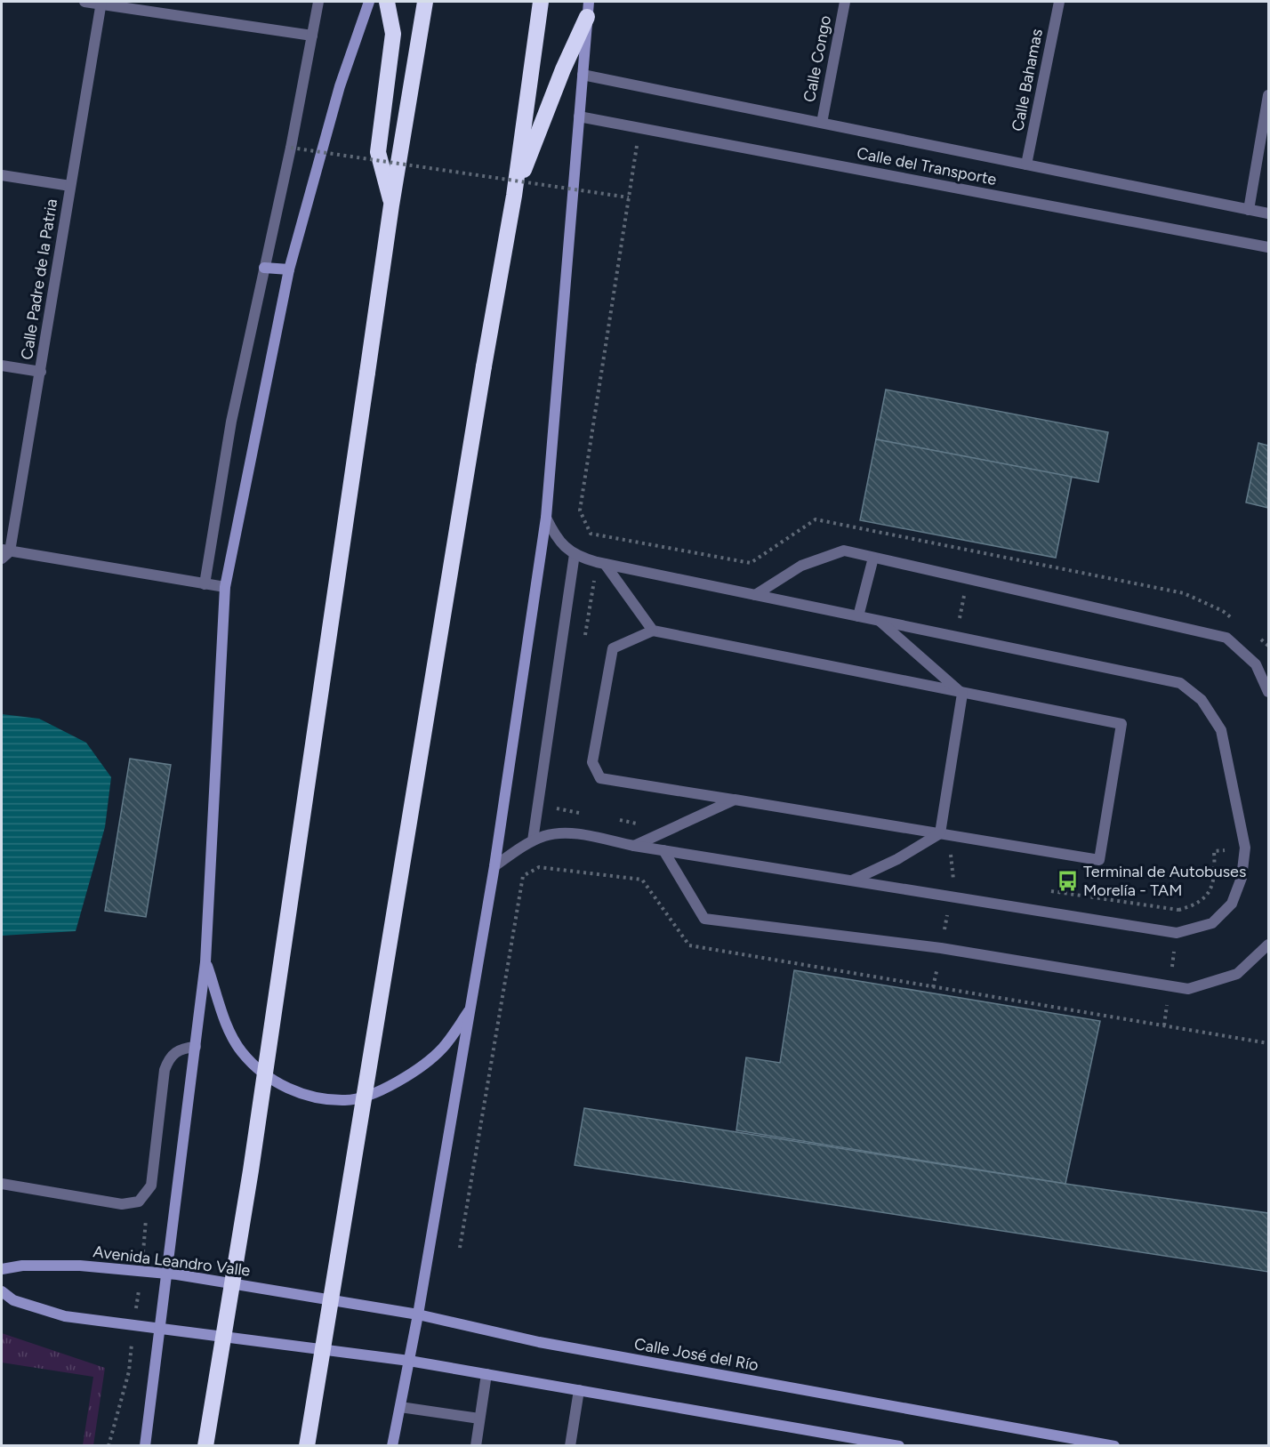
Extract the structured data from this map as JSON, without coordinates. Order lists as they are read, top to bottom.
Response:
{
  "streets": {
    "main road": ["Avenida Leandro Valle", "Calle José del Río"],
    "street": [
      "Calle Congo",
      "Calle Bahamas",
      "Calle del Transporte",
      "Calle Padre de la Patria"
    ]
  },
  "crossings": [
    ["Calle Congo", "Calle del Transporte"],
    ["Calle Bahamas", "Calle del Transporte"],
    ["Avenida Leandro Valle", "Calle José del Río"]
  ],
  "places": {
    "bus stop": ["Terminal de Autobuses Morelía - TAM"]
  }
}
